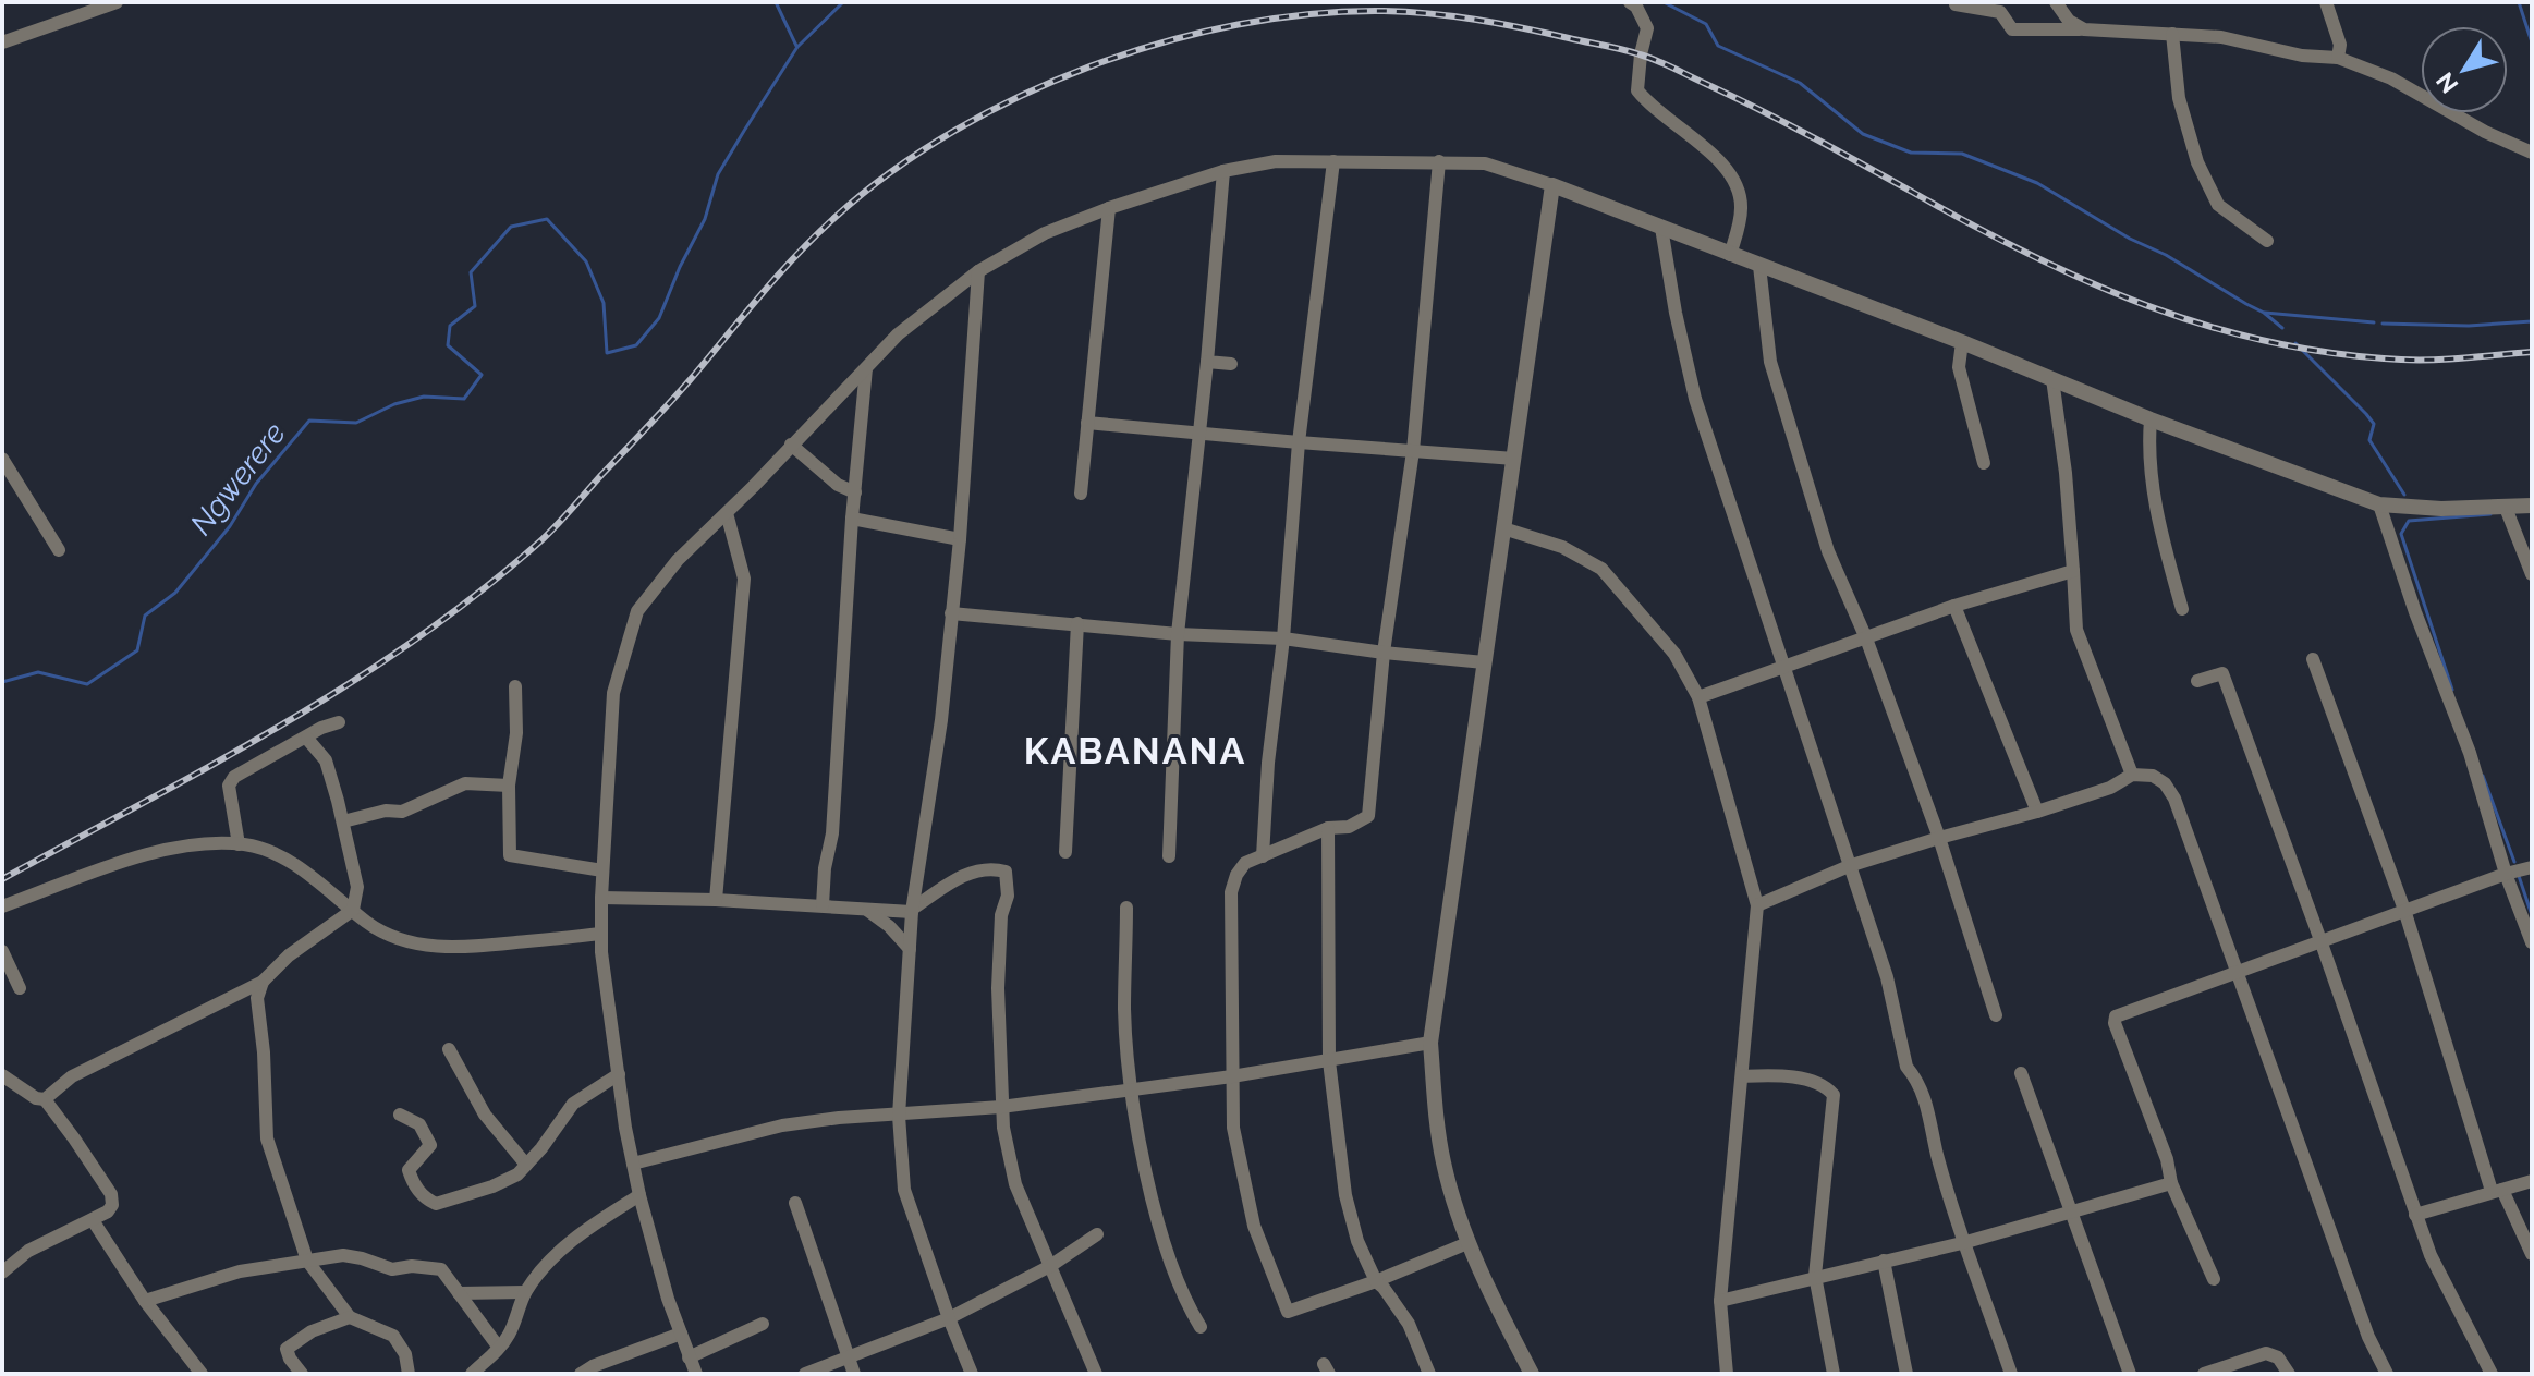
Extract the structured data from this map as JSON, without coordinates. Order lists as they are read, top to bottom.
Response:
{
  "districts": ["KABANANA"],
  "water": ["Ngwerere"],
  "north": "bottom left"
}
